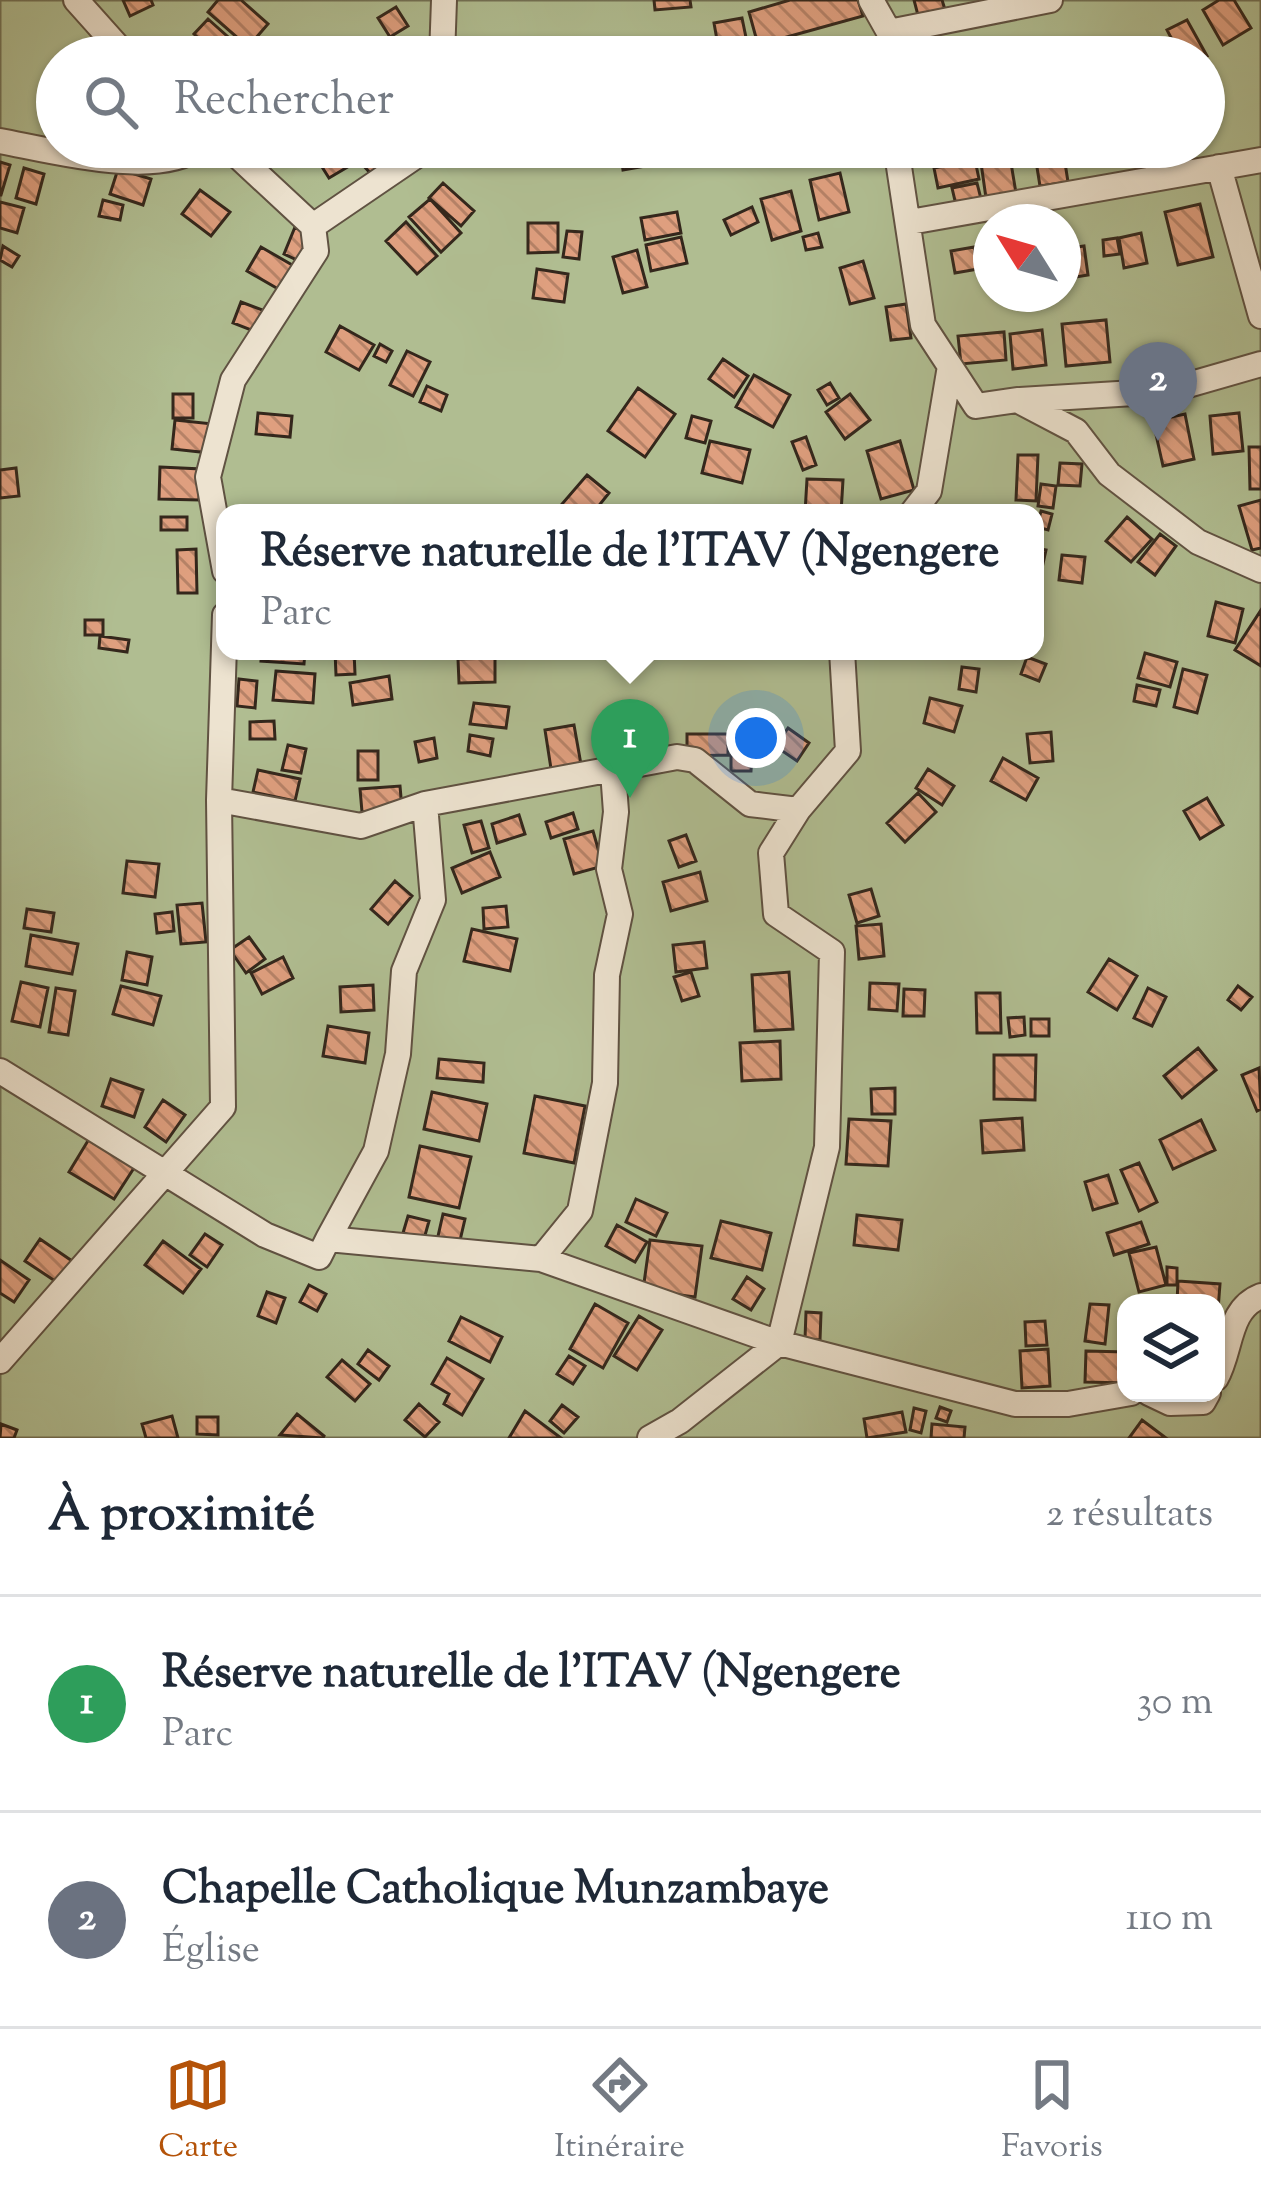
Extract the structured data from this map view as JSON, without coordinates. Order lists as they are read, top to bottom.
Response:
{
  "north": "top left",
  "page": {
    "search": "Rechercher",
    "pins": ["2", "1"],
    "popup": ["Réserve naturelle de l'ITAV (Ngengere", "Parc"],
    "heading": ["À proximité", "2 résultats"],
    "list": [
      {
        "mark": "1",
        "name": "Réserve naturelle de l'ITAV (Ngengere",
        "note": "Parc",
        "value": "30 m"
      },
      {
        "mark": "2",
        "name": "Chapelle Catholique Munzambaye",
        "note": "Église",
        "value": "110 m"
      }
    ],
    "nav": ["Carte", "Itinéraire", "Favoris"]
  }
}
